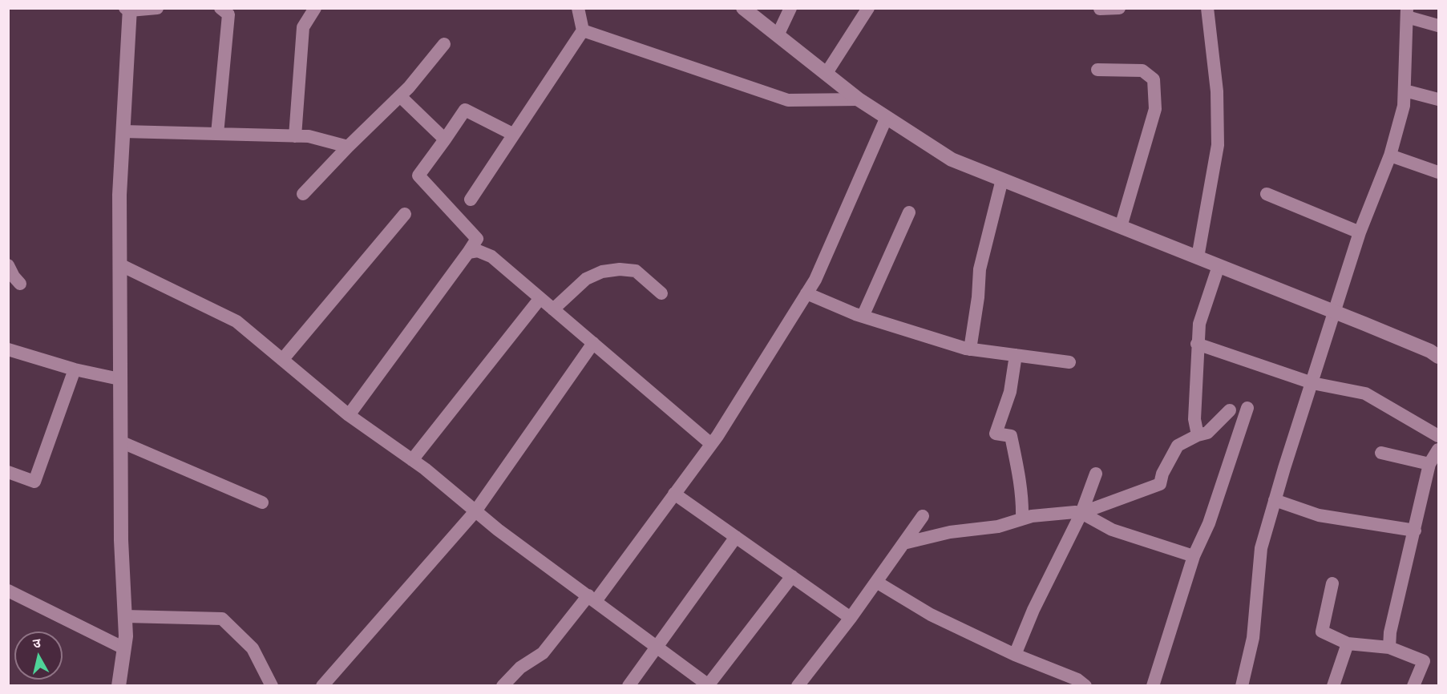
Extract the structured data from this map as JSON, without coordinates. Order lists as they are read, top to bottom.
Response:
{
  "north": "top"
}
